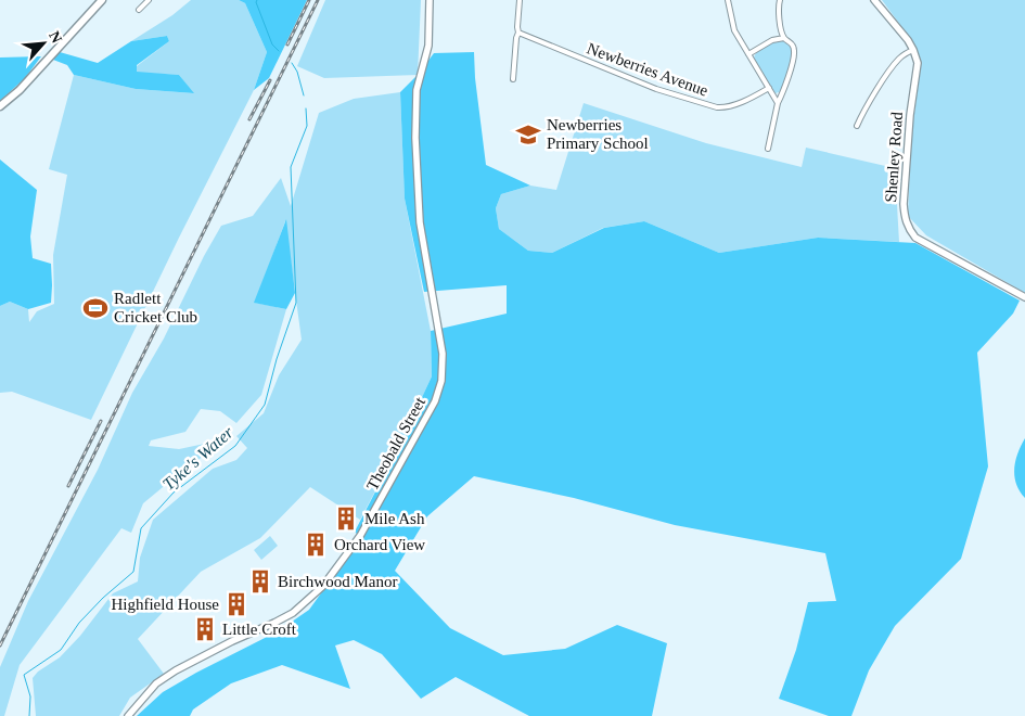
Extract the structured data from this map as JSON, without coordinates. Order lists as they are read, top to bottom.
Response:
{
  "streets": {
    "street": ["Newberries Avenue", "Shenley Road", "Theobald Street"]
  },
  "water": ["Tyke's Water"],
  "places": {
    "school or university": ["Newberries Primary School"],
    "sports": ["Radlett Cricket Club"],
    "building": [
      "Mile Ash",
      "Orchard View",
      "Birchwood Manor",
      "Highfield House",
      "Little Croft"
    ]
  },
  "north": "top right"
}
